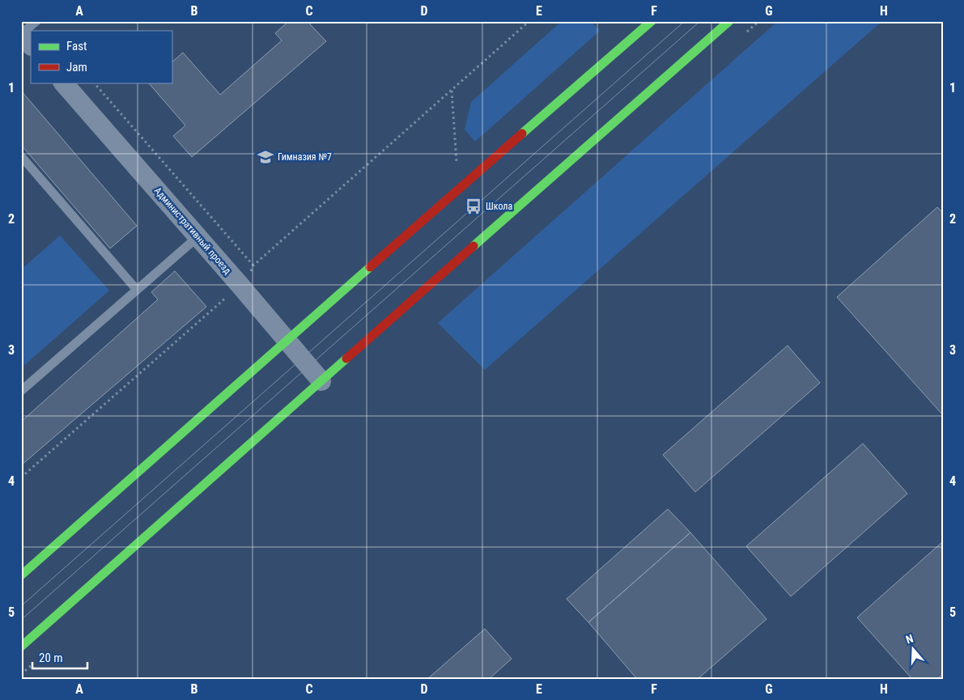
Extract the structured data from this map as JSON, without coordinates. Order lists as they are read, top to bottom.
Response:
{
  "streets": {
    "street": ["Административный проезд"]
  },
  "places": {
    "school or university": ["Гимназия №7"],
    "bus stop": ["Школа"]
  },
  "legend": ["Fast", "Jam"],
  "scale_bar": "20 m",
  "north": "top",
  "grid": {
    "columns": [
      "A",
      "B",
      "C",
      "D",
      "E",
      "F",
      "G",
      "H"
    ],
    "rows": [
      "1",
      "2",
      "3",
      "4",
      "5"
    ]
  }
}
